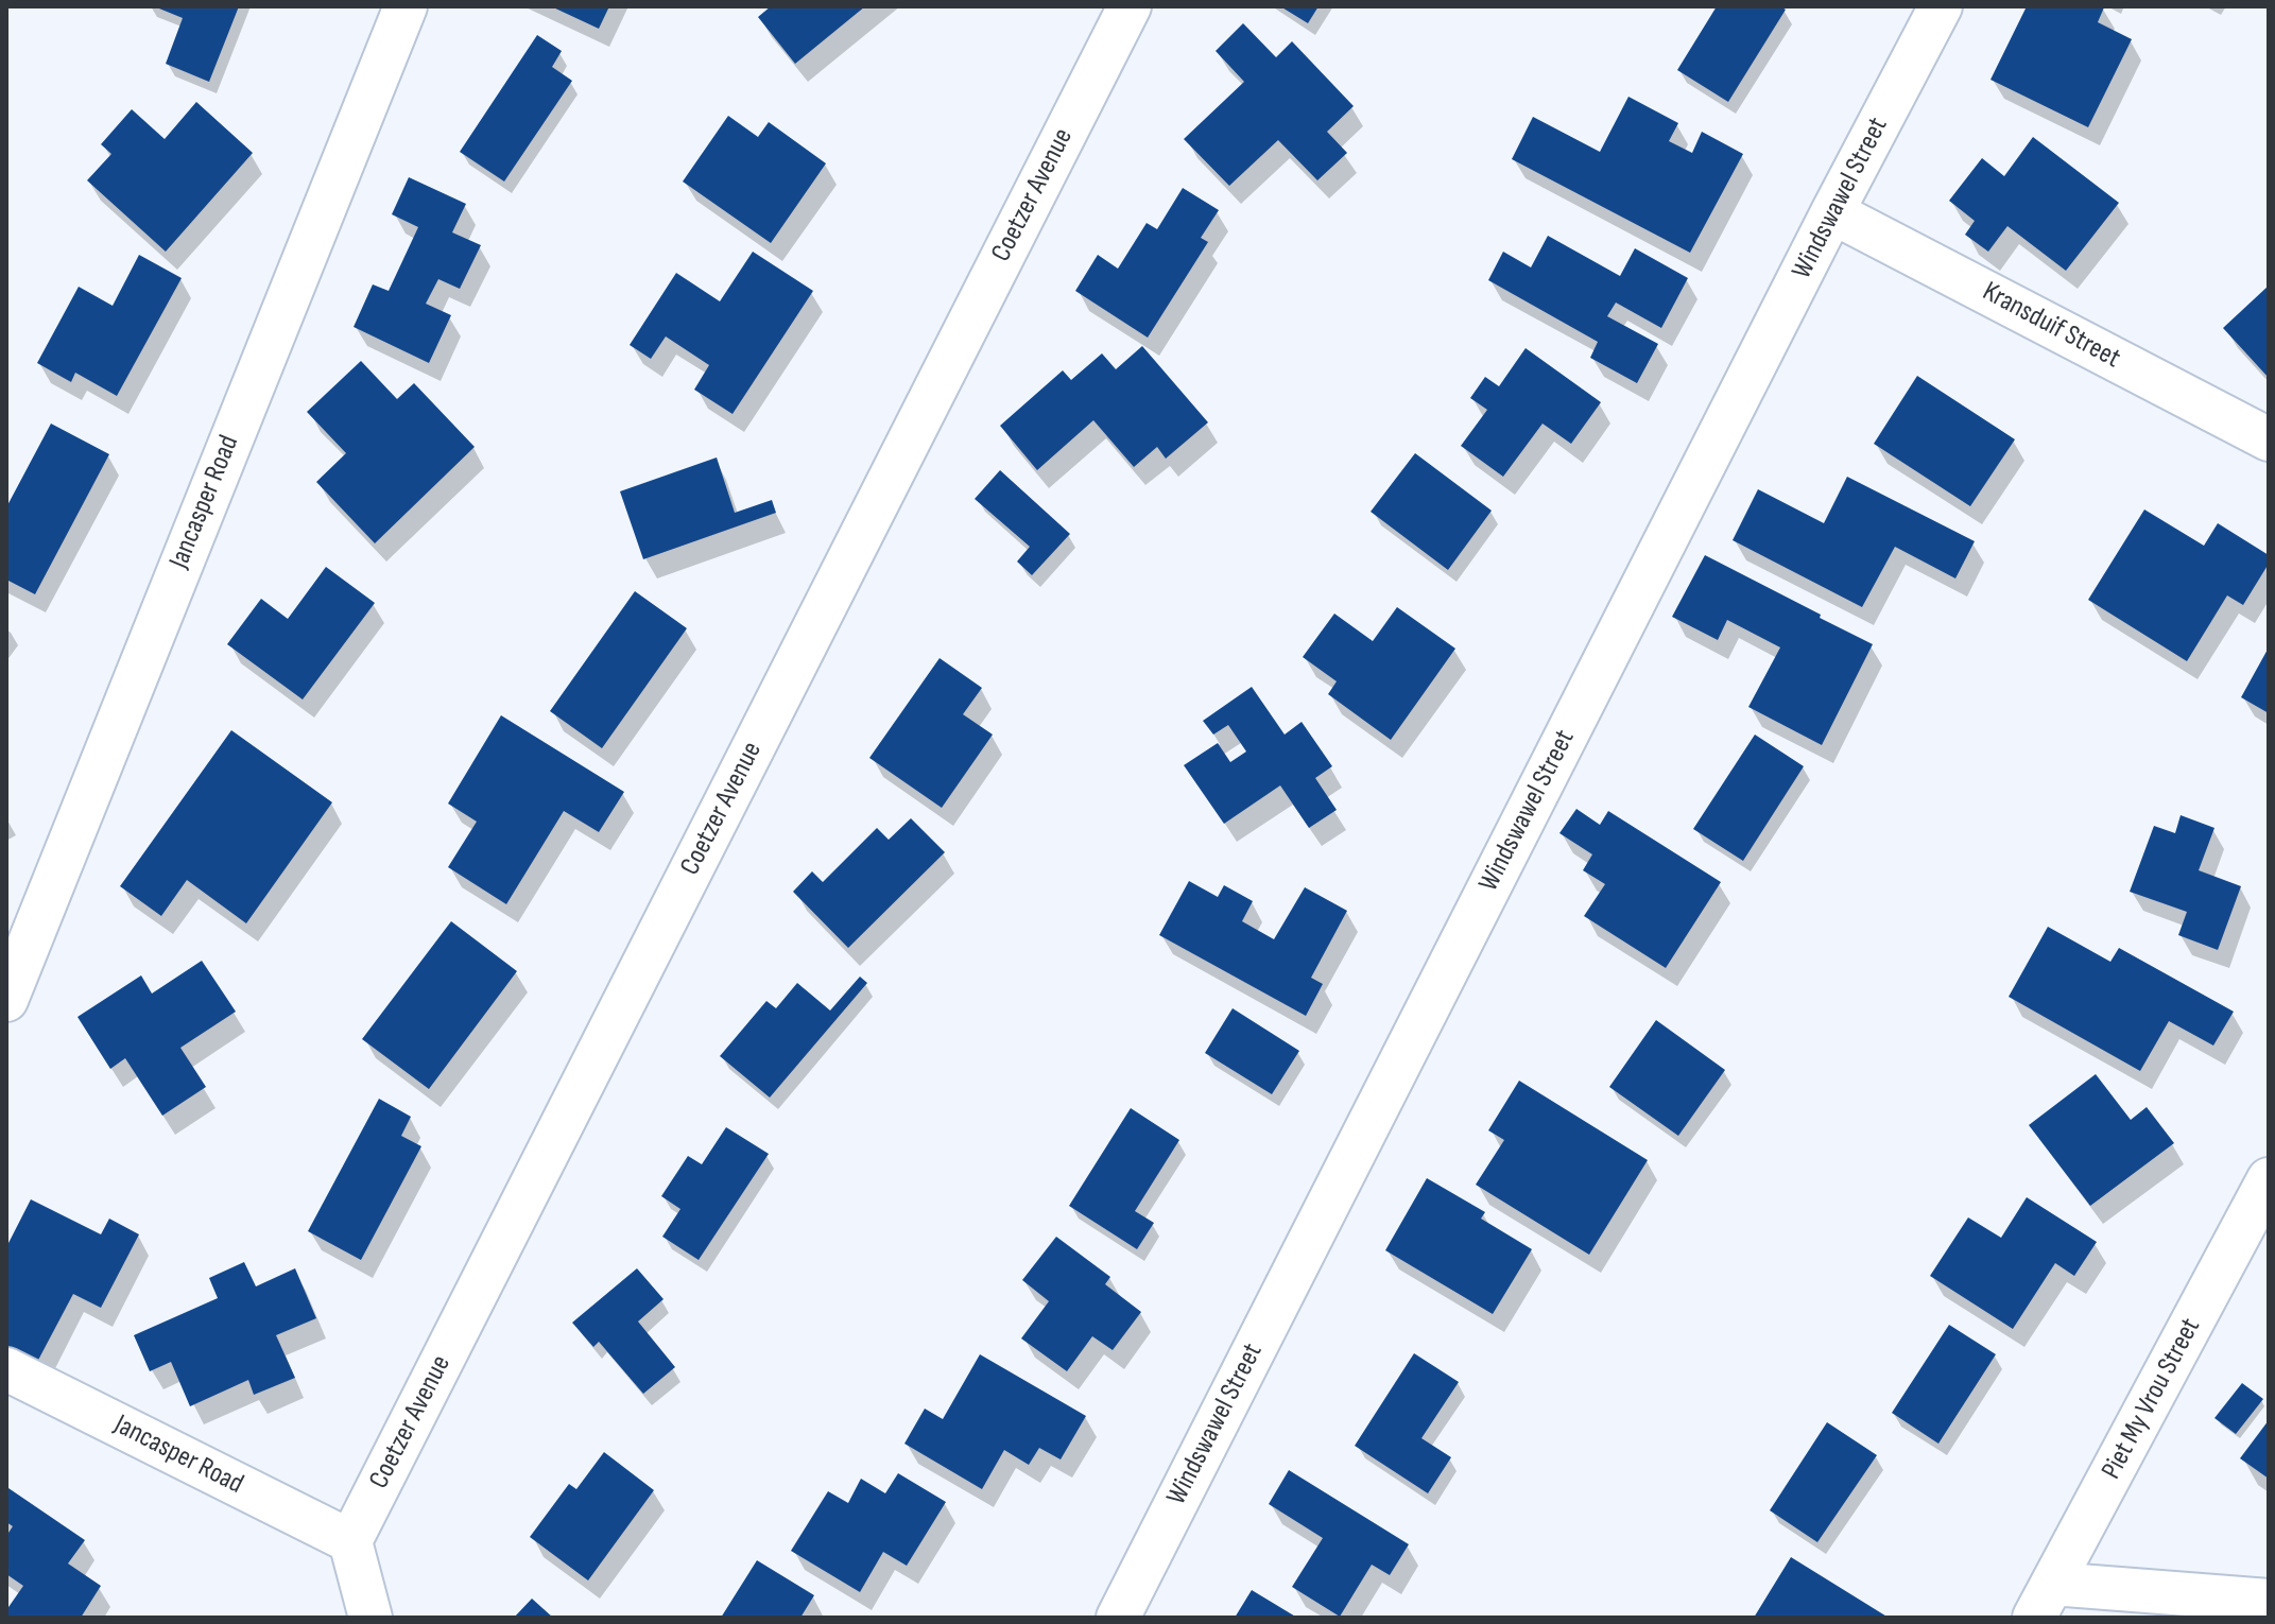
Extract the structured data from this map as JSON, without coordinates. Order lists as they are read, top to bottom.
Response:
{
  "streets": {
    "street": [
      "Coetzer Avenue",
      "Windswawel Street",
      "Kransduif Street",
      "Jancasper Road",
      "Piet My Vrou Street"
    ]
  },
  "crossings": [
    ["Coetzer Avenue", "Jancasper Road"],
    ["Windswawel Street", "Kransduif Street"]
  ]
}
